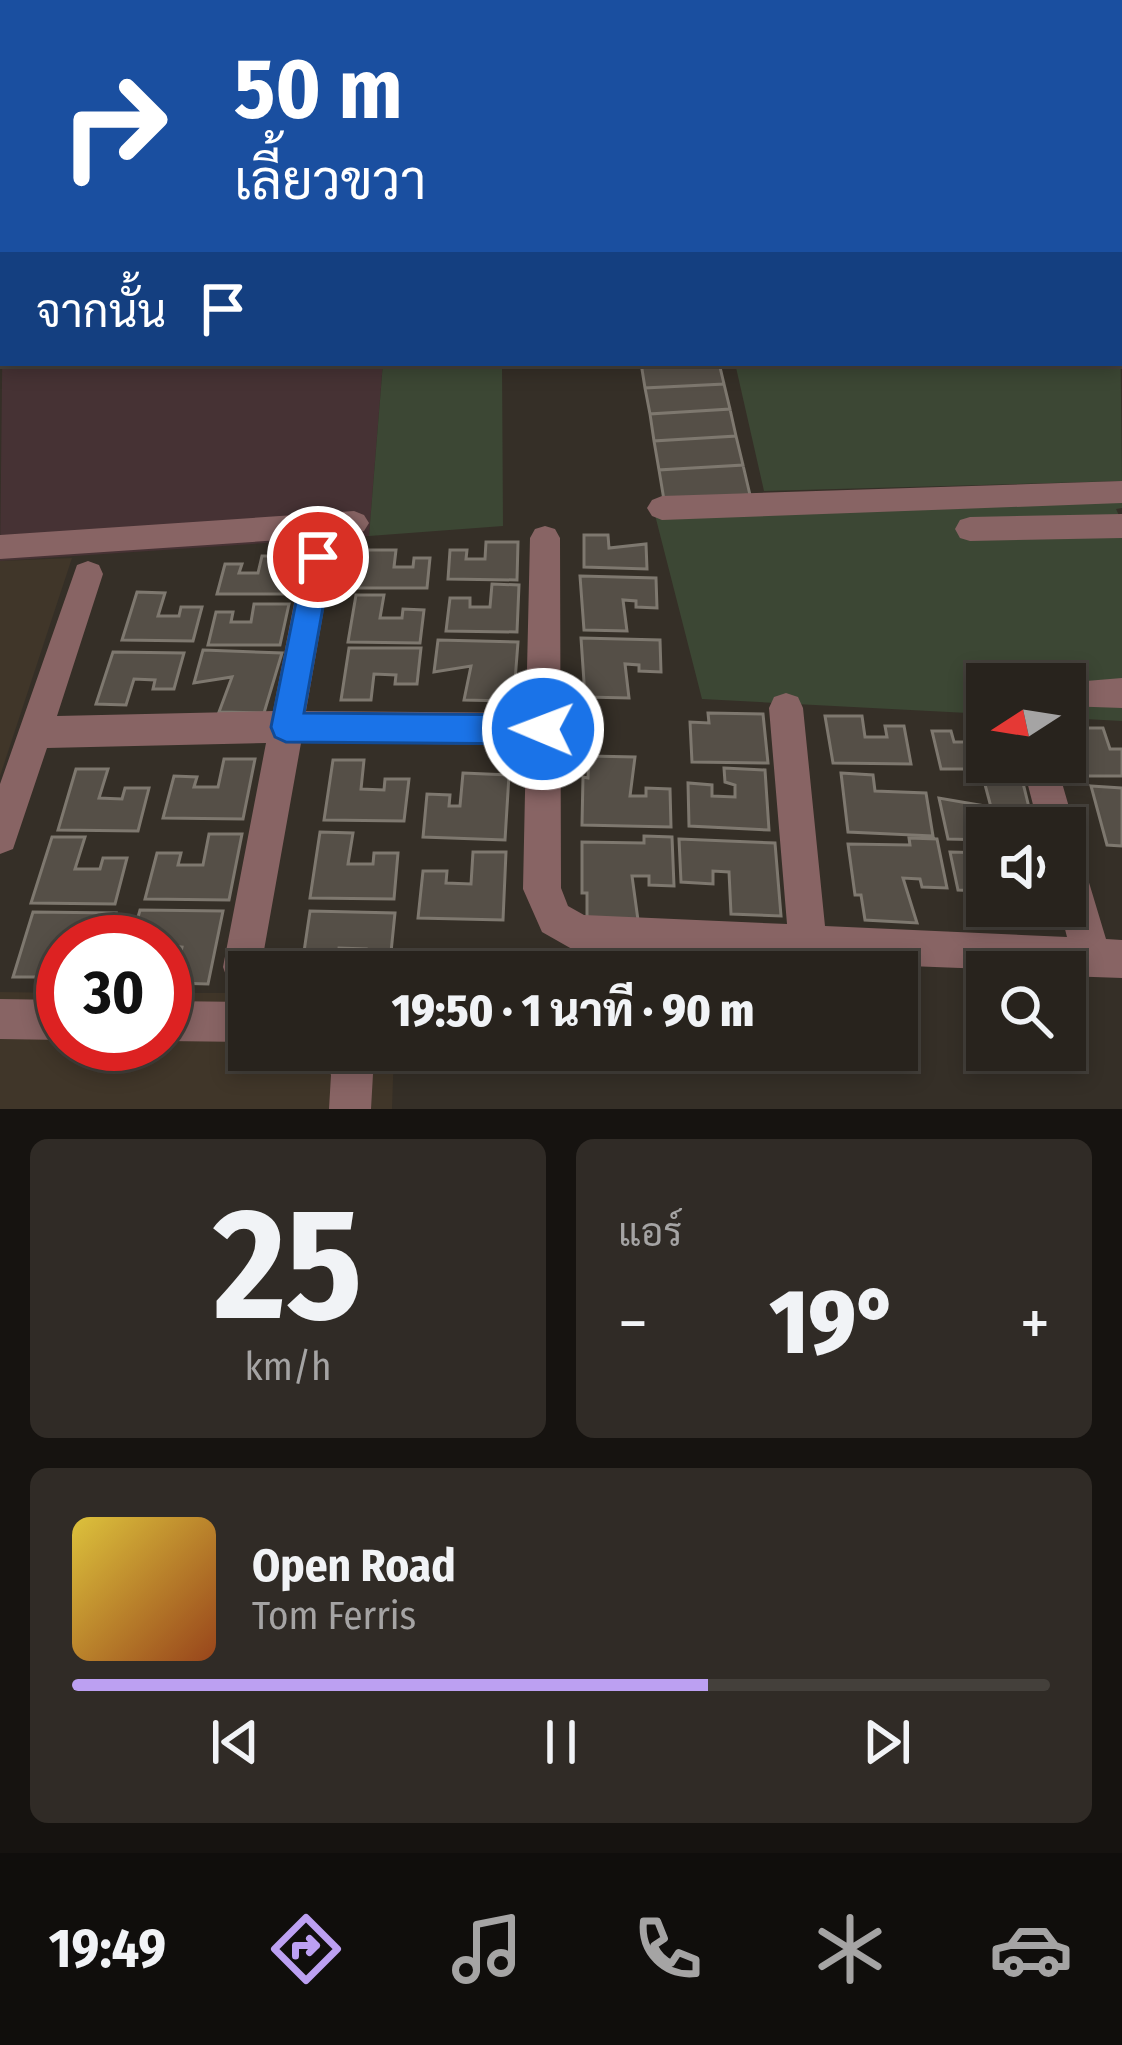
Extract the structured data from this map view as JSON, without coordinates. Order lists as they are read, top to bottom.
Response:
{
  "north": "left",
  "page": {
    "turn": ["50 m", "เลี้ยวขวา"],
    "then": "จากนั้น",
    "limit": "30",
    "trip": "19:50 · 1 นาที · 90 m",
    "tile": [
      ["25", "km/h"],
      "แอร์"
    ],
    "heat": ["−", "19°", "+"],
    "song": ["Open Road", "Tom Ferris"],
    "tabs": "19:49"
  }
}
